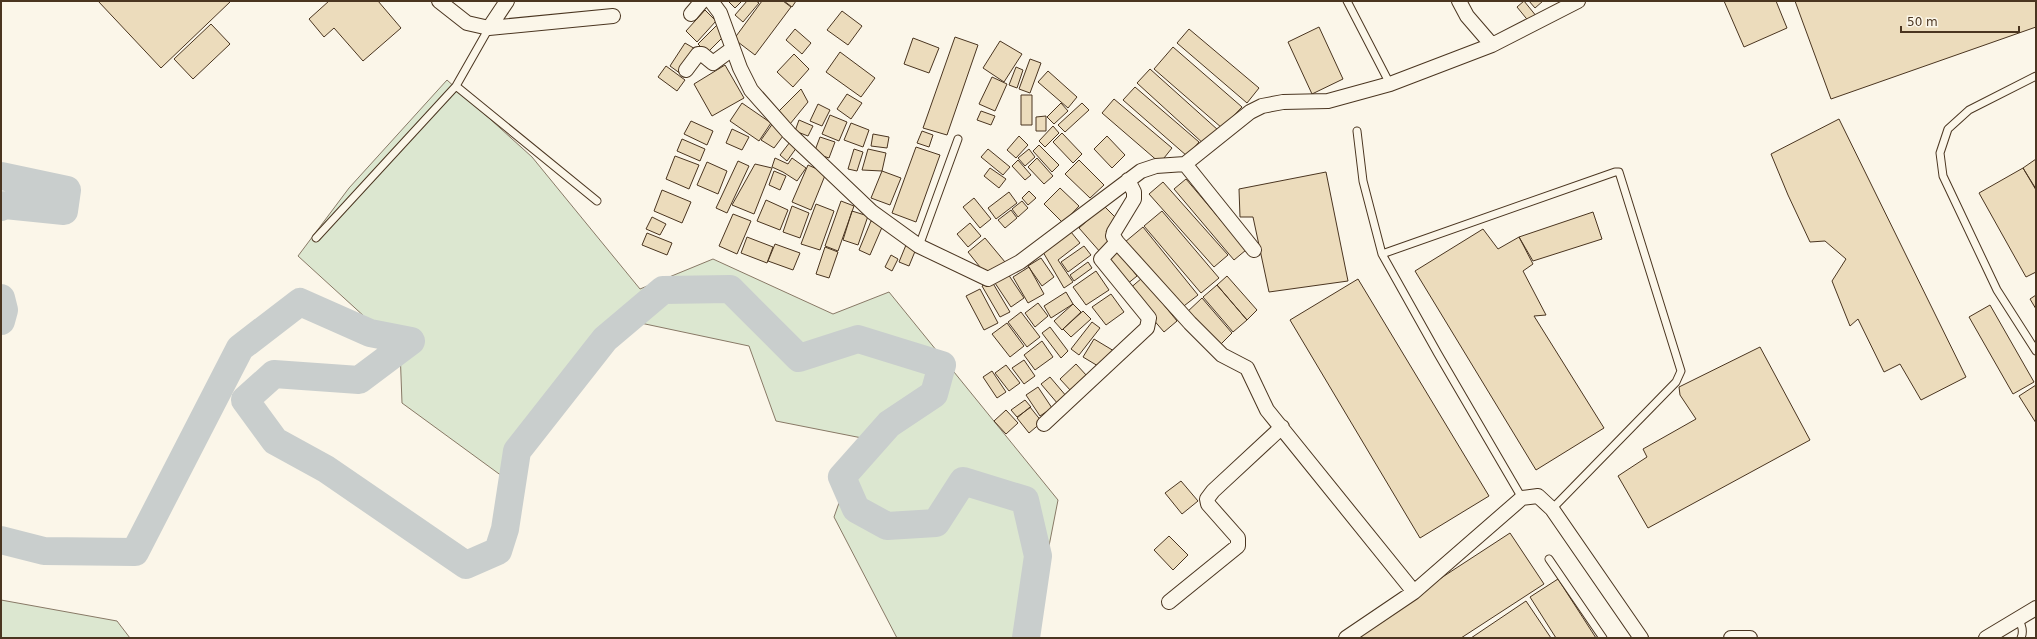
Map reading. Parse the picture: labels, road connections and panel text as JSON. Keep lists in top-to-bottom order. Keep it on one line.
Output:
{"scale_bar":"50 m"}
